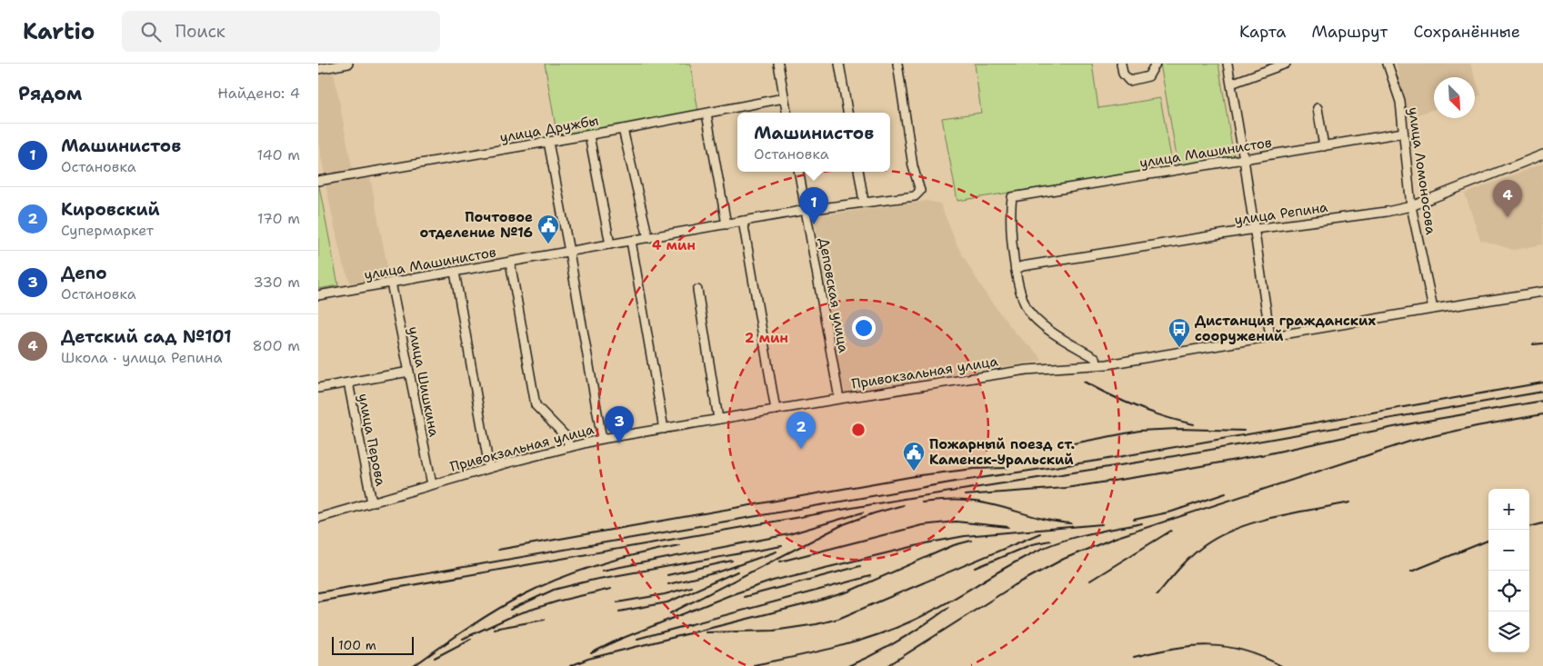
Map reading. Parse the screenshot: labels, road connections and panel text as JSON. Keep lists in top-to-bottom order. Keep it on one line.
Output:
{"streets":{"street":["улица Дружбы","улица Машинистов","улица Ломоносова","улица Репина","Деповская улица","Привокзальная улица","улица Шишкина","улица Перова"]},"crossings":[["улица Машинистов","улица Ломоносова"],["улица Машинистов","улица Репина"],["улица Машинистов","Деповская улица"],["улица Машинистов","улица Шишкина"],["улица Ломоносова","улица Репина"],["улица Ломоносова","Привокзальная улица"],["Деповская улица","Привокзальная улица"],["Привокзальная улица","улица Шишкина"],["Привокзальная улица","улица Перова"]],"places":{"public building":["Почтовое отделение №16","Пожарный поезд ст. Каменск-Уральский"],"bus stop":["Дистанция гражданских сооружений"]},"scale_bar":"100 m","north":"bottom right","page":{"header":"Kartio","search":"Поиск","nav":["Карта","Маршрут","Сохранённые"],"heading":["Рядом","Найдено: 4"],"popup":["Машинистов","Остановка"],"list":[{"mark":"1","name":"Машинистов","note":"Остановка","value":"140 m"},{"mark":"2","name":"Кировский","note":"Супермаркет","value":"170 m"},{"mark":"3","name":"Депо","note":"Остановка","value":"330 m"},{"mark":"4","name":"Детский сад №101","note":"Школа · улица Репина","value":"800 m"}],"pins":["4","1","3","2"],"map_buttons":["+","−"],"scale":"100 m"},"rings":["4 мин","2 мин"]}
